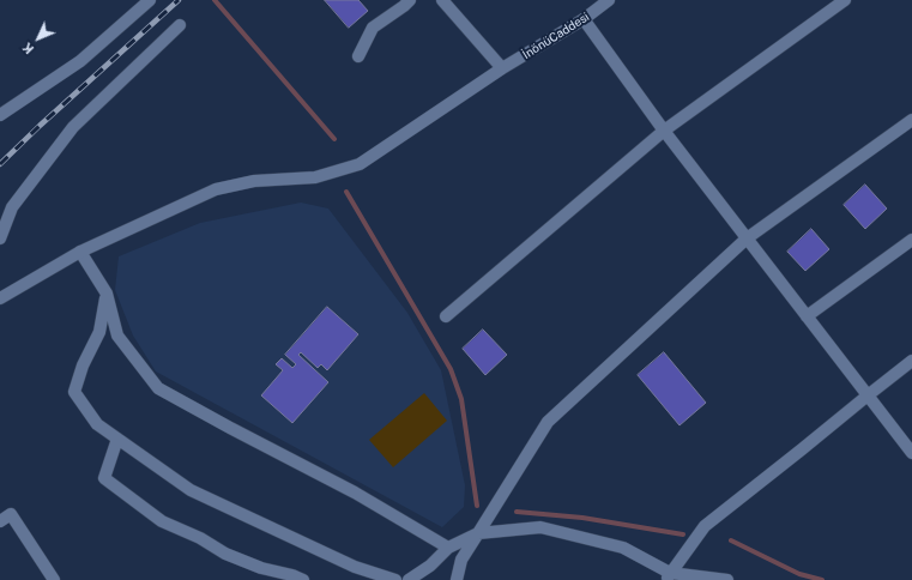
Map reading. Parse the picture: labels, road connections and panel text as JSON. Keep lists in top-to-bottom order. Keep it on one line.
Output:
{"streets":{"street":["İnönüCaddesi"]},"north":"bottom left"}
